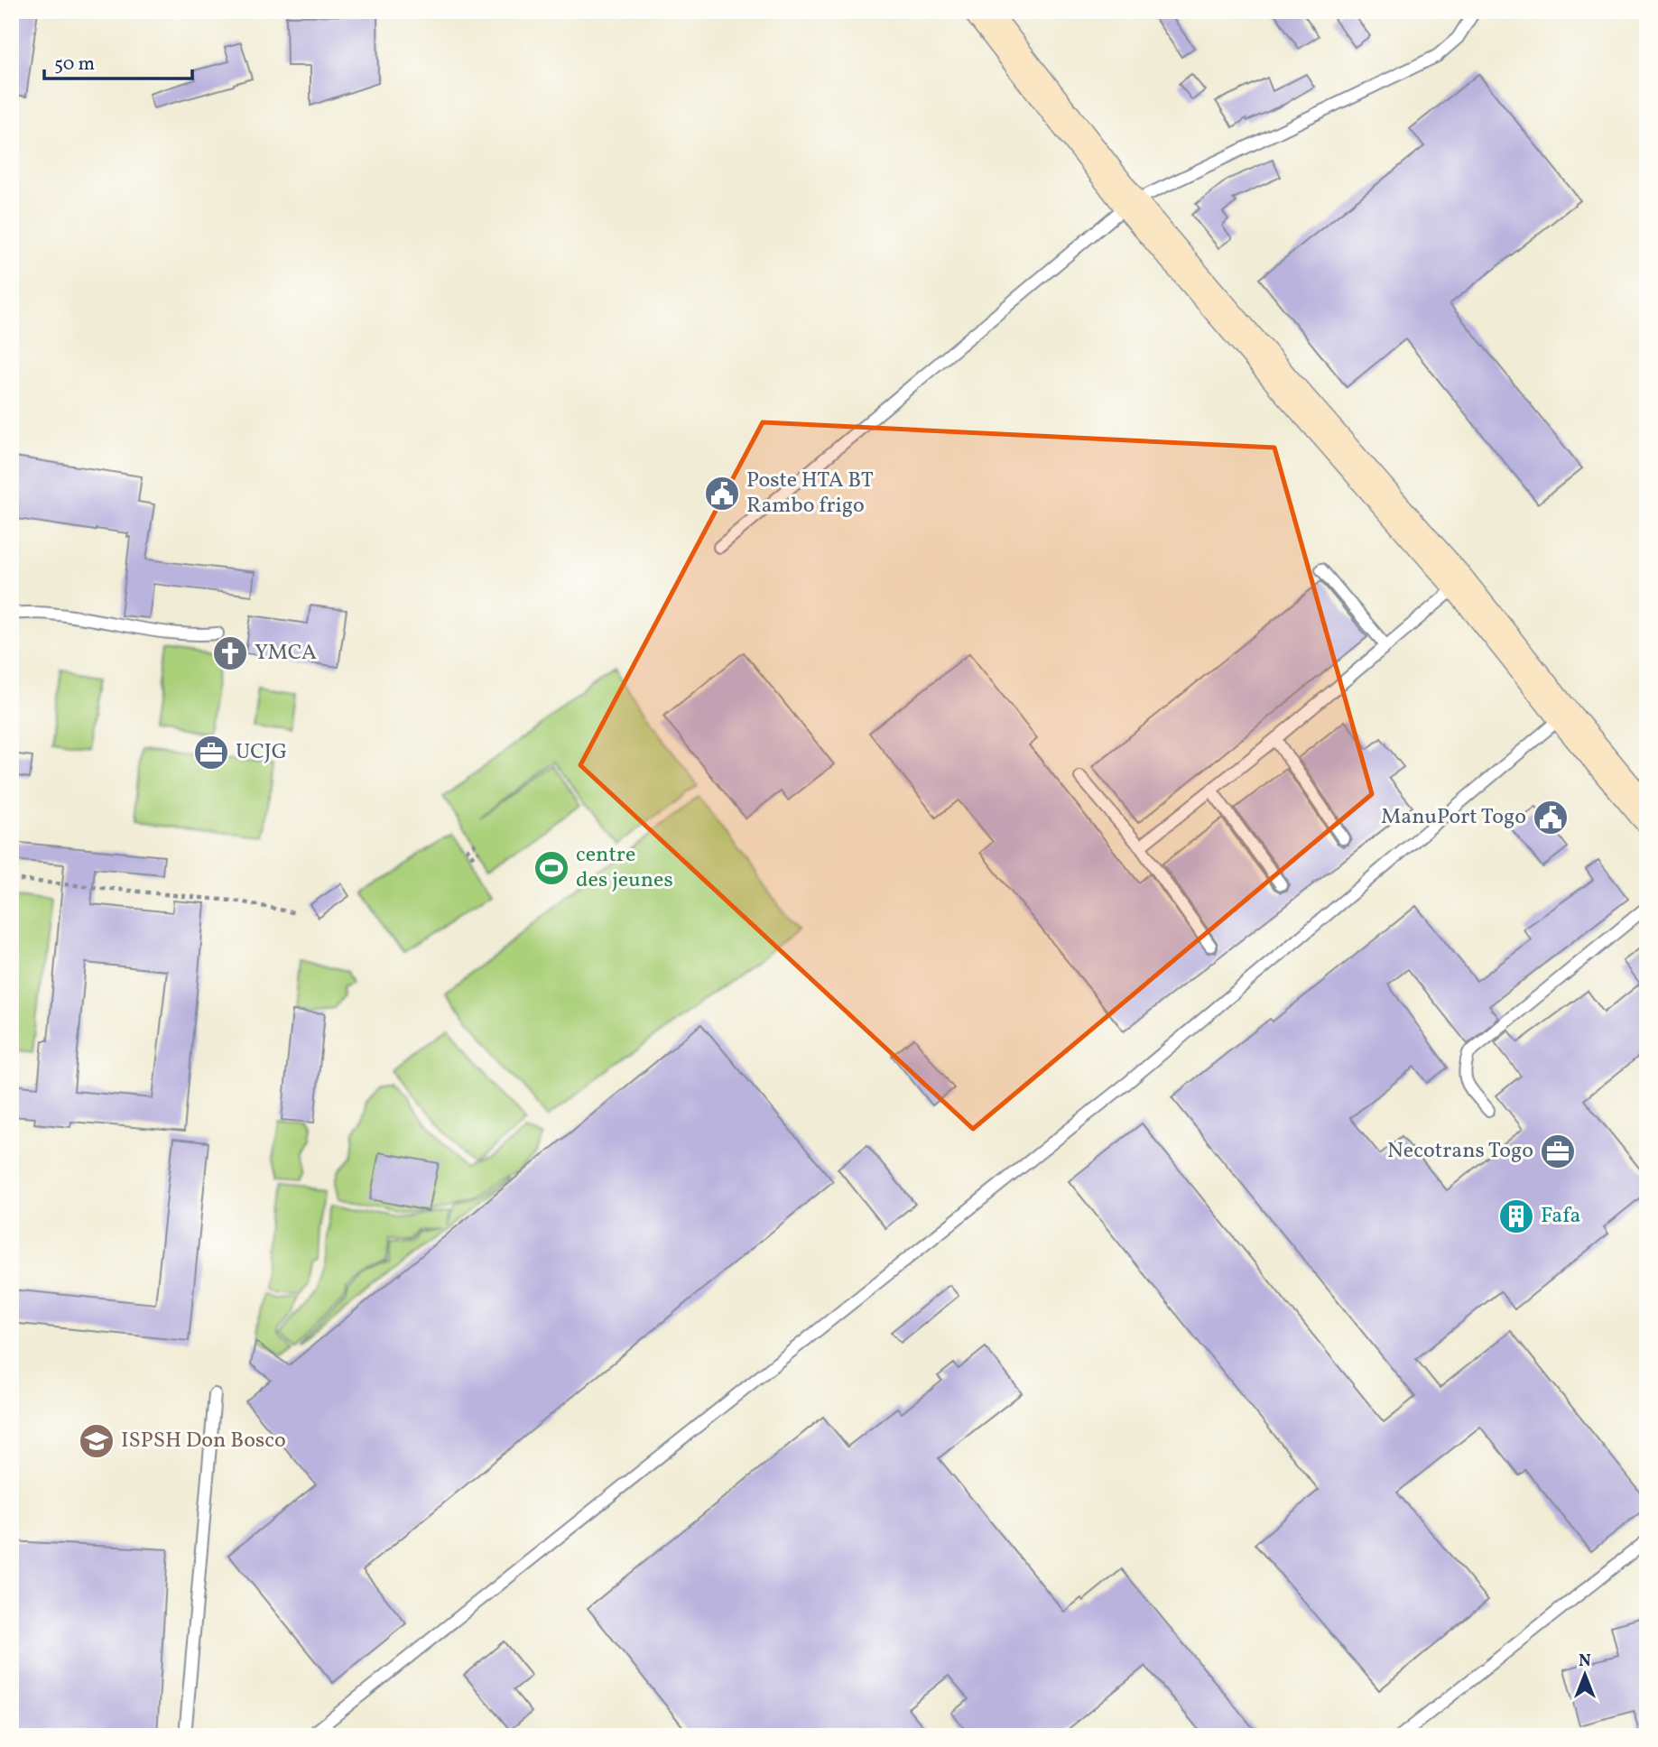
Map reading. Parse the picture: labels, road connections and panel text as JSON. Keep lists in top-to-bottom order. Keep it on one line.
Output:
{"places":{"public building":["Poste HTA BT Rambo frigo","ManuPort Togo"],"church":["YMCA"],"office":["UCJG","Necotrans Togo"],"sports":["centre des jeunes"],"building":["Fafa"],"school or university":["ISPSH Don Bosco"]},"scale_bar":"50 m","north":"top"}
